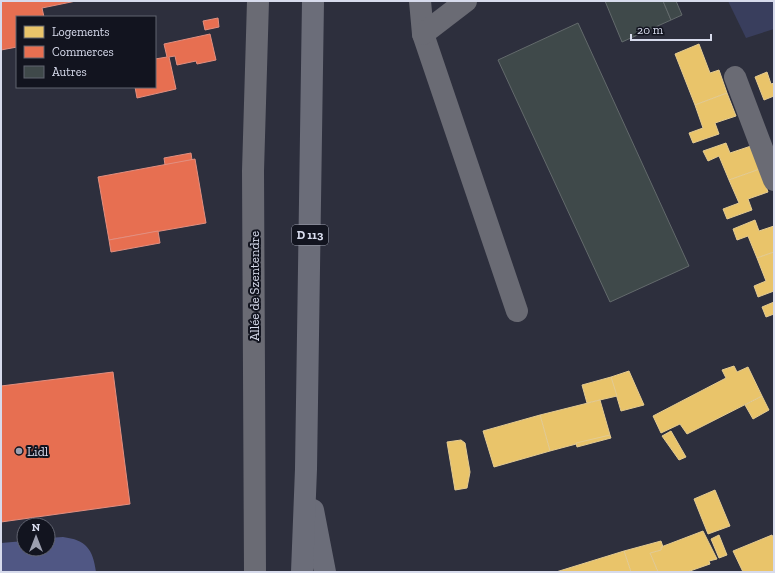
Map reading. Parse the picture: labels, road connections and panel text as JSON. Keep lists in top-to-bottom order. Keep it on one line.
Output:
{"streets":{"main road":["D 113"],"street":["Allée de Szentendre"]},"places":["Lidl"],"legend":["Logements","Commerces","Autres"],"scale_bar":"20 m","north":"top"}
